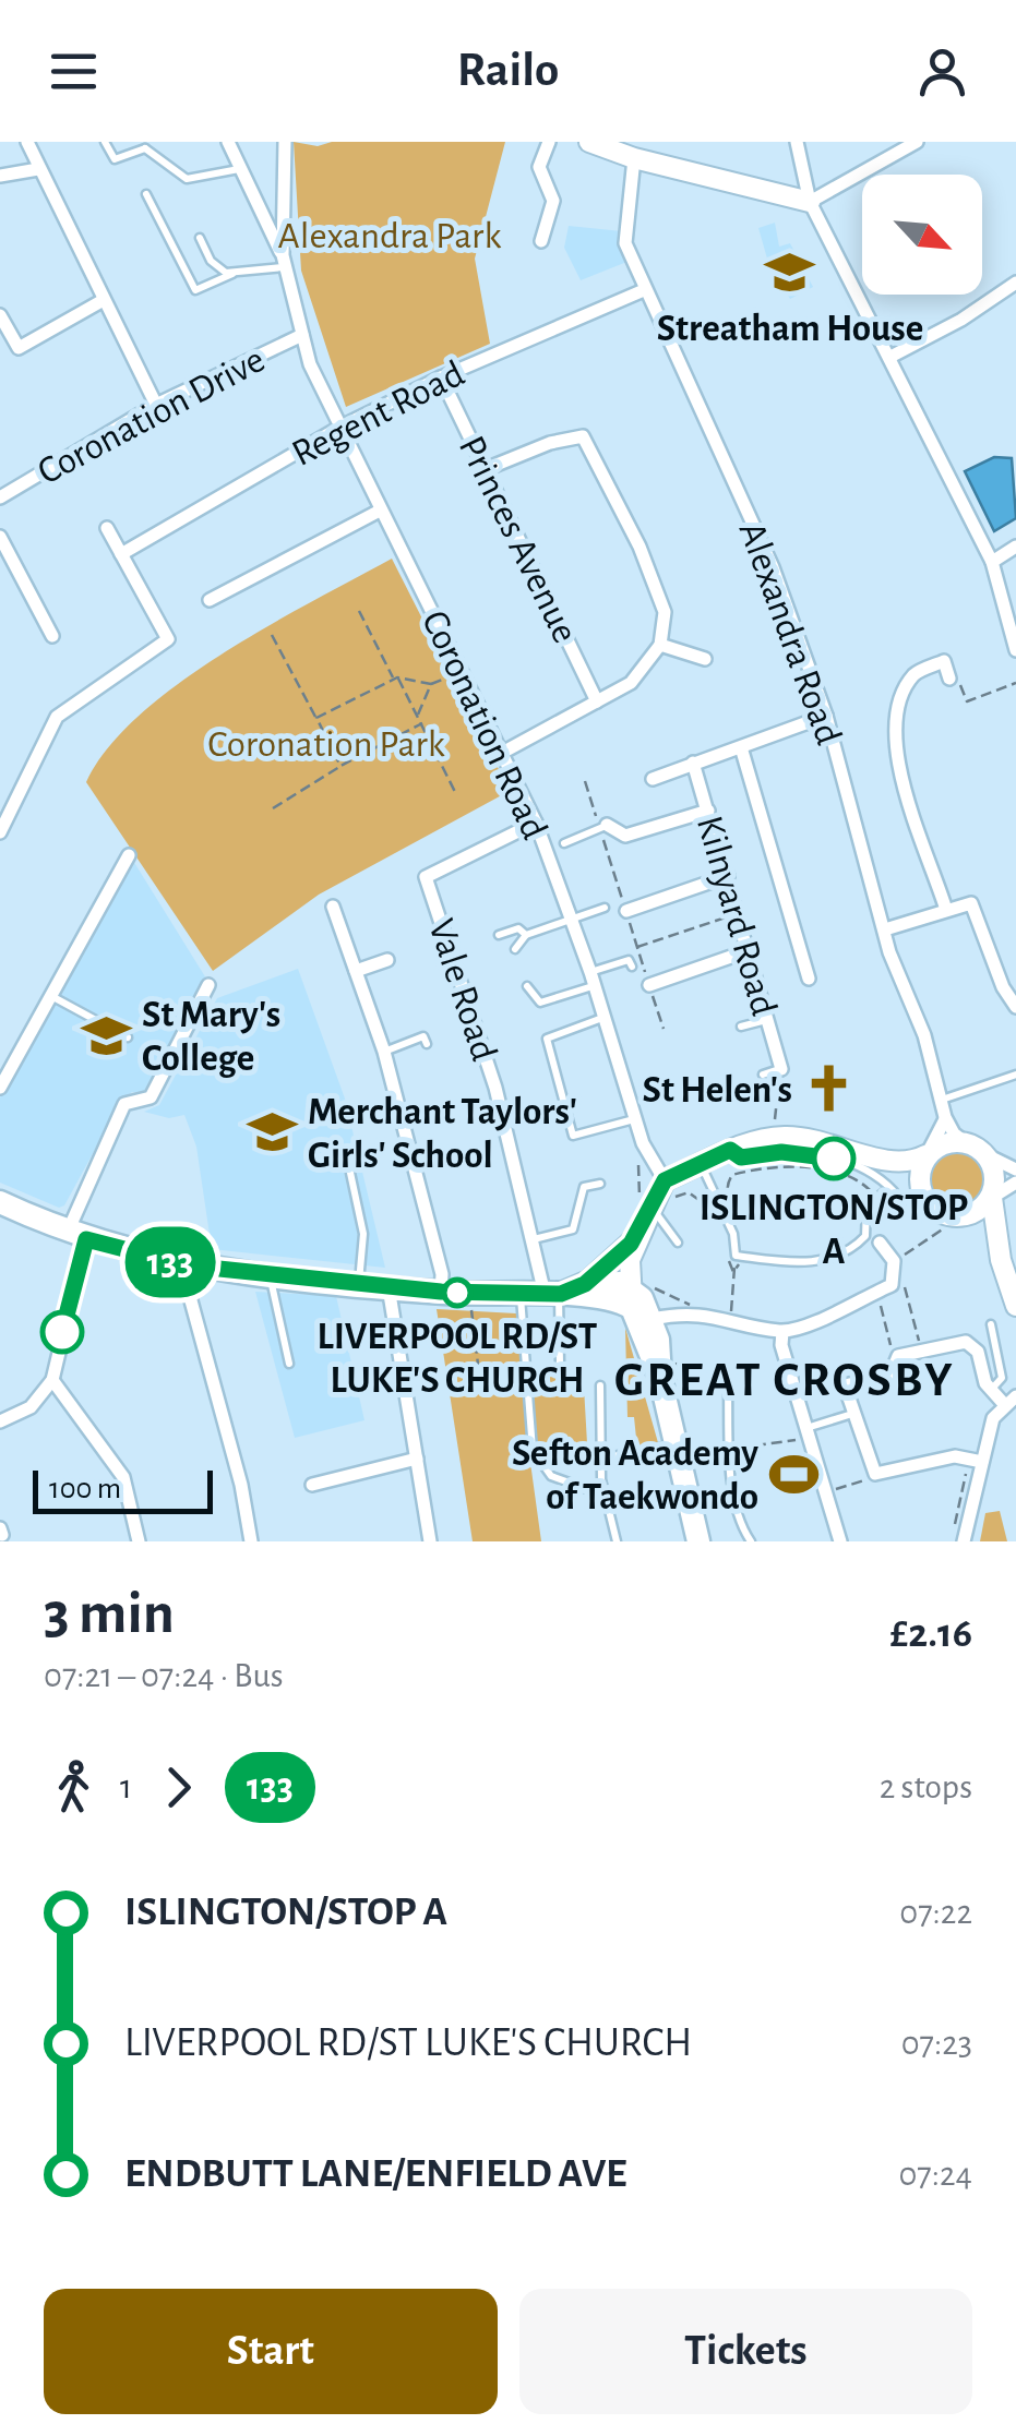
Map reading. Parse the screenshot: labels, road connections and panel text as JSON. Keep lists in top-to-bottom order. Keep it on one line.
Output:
{"streets":{"street":["Regent Road","Coronation Drive","Princes Avenue","Alexandra Road","Coronation Road","Kilnyard Road","Vale Road"]},"crossings":[["Regent Road","Princes Avenue"],["Regent Road","Alexandra Road"],["Regent Road","Coronation Road"],["Coronation Drive","Coronation Road"],["Coronation Road","Vale Road"]],"districts":["GREAT CROSBY"],"parks":["Alexandra Park","Coronation Park"],"places":{"school or university":["Streatham House","St Mary's College","Merchant Taylors' Girls' School"],"church":["St Helen's"],"other":["ISLINGTON/STOP A","LIVERPOOL RD/ST LUKE'S CHURCH"],"sports":["Sefton Academy of Taekwondo"]},"lines":["bus line 133"],"scale_bar":"100 m","north":"bottom right","page":{"header":"Railo","on_map":"133","scale":"100 m","heading":["3 min","07:21 – 07:24 · Bus","£2.16"],"legs":["1","133","2 stops"],"list":[{"name":"ISLINGTON/STOP A","value":"07:22"},{"name":"LIVERPOOL RD/ST LUKE'S CHURCH","value":"07:23"},{"name":"ENDBUTT LANE/ENFIELD AVE","value":"07:24"}],"buttons":["Start","Tickets"]}}
